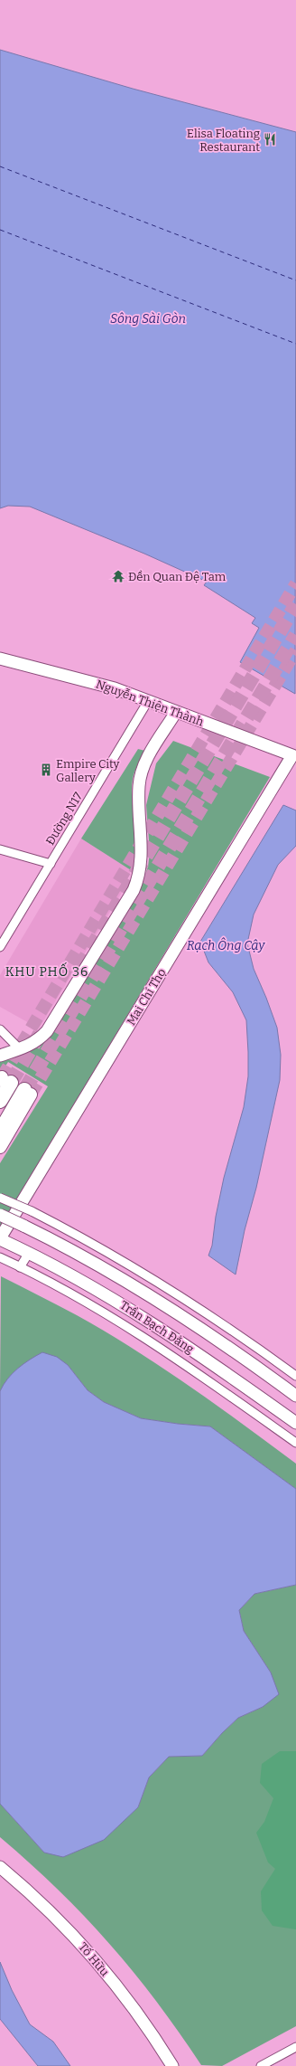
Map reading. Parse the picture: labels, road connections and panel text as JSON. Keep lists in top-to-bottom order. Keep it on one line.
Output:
{"streets":{"street":["Nguyễn Thiện Thành","Đường N17","Mai Chí Thọ","Trần Bạch Đằng","Tố Hữu"]},"crossings":[["Nguyễn Thiện Thành","Đường N17"],["Nguyễn Thiện Thành","Mai Chí Thọ"],["Mai Chí Thọ","Trần Bạch Đằng"]],"districts":["KHU PHỐ 36"],"water":["Sông Sài Gòn","Rạch Ông Cậy"],"places":{"restaurant":["Elisa Floating Restaurant"],"temple":["Đền Quan Đệ Tam"],"building":["Empire City Gallery"]}}
